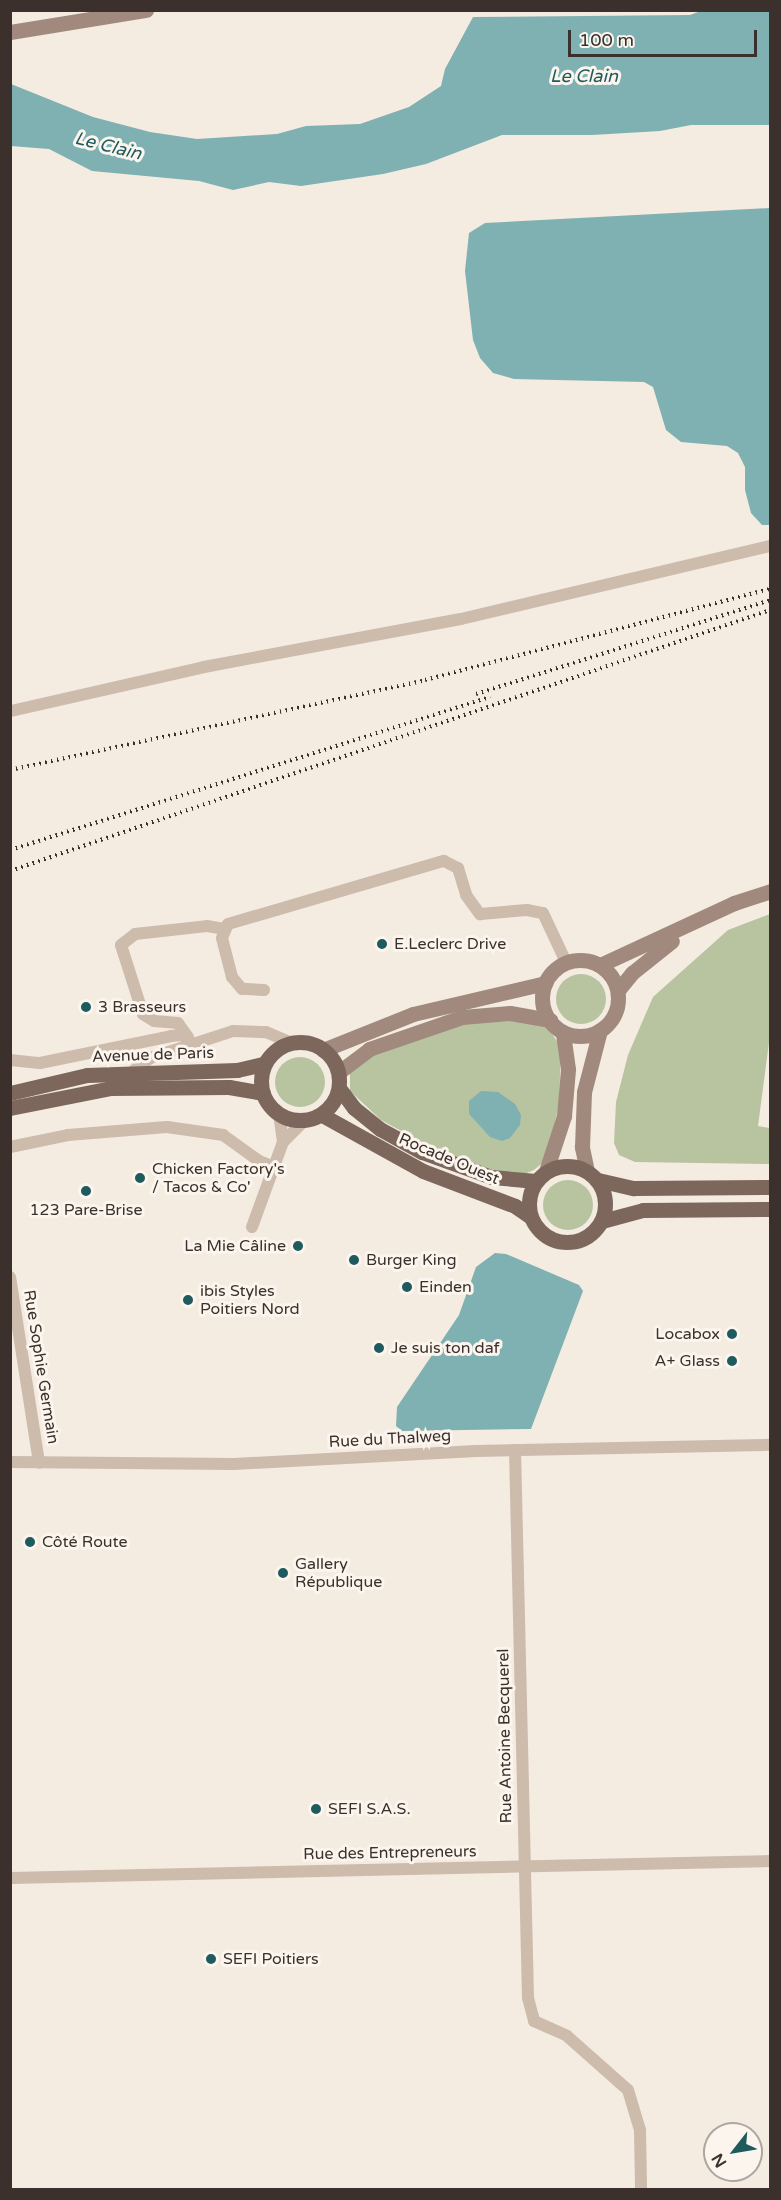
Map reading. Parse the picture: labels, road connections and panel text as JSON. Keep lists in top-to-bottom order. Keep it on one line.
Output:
{"streets":{"main road":["Avenue de Paris","Rocade Ouest"],"street":["Rue Sophie Germain","Rue du Thalweg","Rue Antoine Becquerel","Rue des Entrepreneurs"]},"crossings":[["Avenue de Paris","Rocade Ouest"],["Rue Sophie Germain","Rue du Thalweg"],["Rue du Thalweg","Rue Antoine Becquerel"],["Rue Antoine Becquerel","Rue des Entrepreneurs"]],"water":["Le Clain"],"places":["E.Leclerc Drive","3 Brasseurs","Chicken Factory's / Tacos & Co'","123 Pare-Brise","La Mie Câline","Burger King","Einden","ibis Styles Poitiers Nord","Locabox","Je suis ton daf","A+ Glass","Côté Route","Gallery République","SEFI S.A.S.","SEFI Poitiers"],"scale_bar":"100 m","north":"bottom left"}
